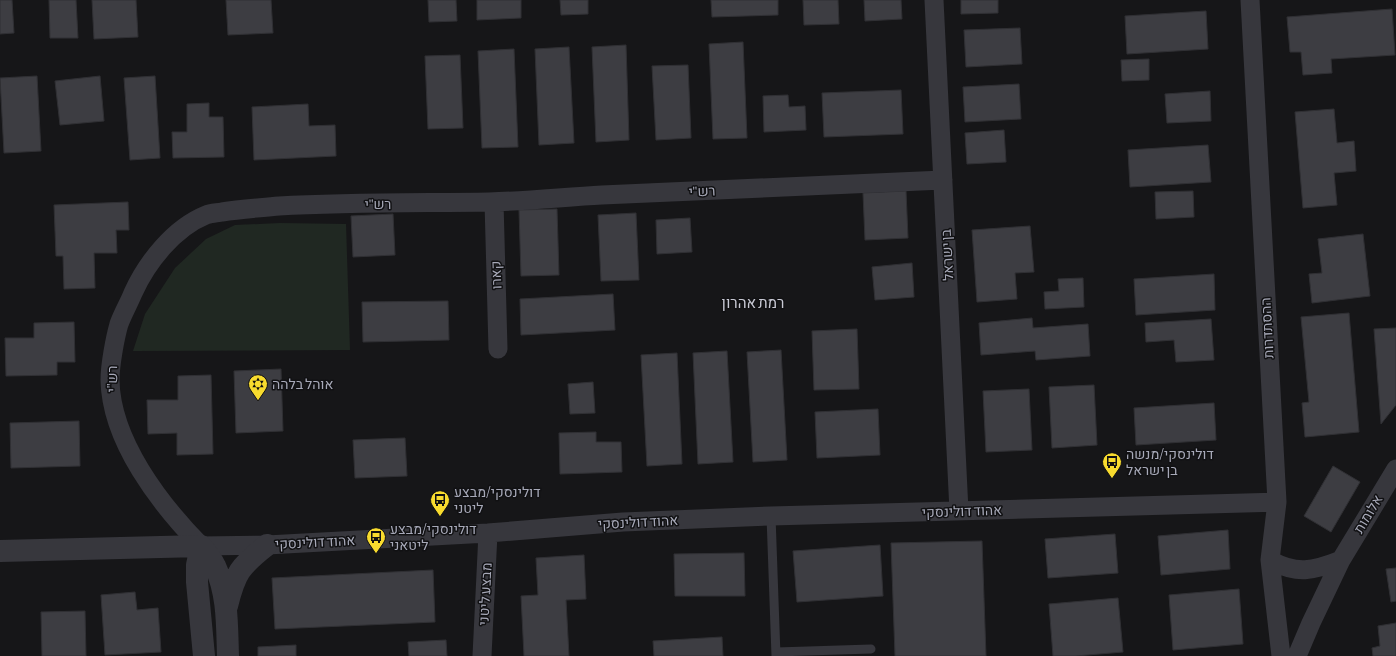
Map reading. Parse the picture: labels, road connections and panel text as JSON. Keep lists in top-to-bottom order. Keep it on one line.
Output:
{"streets":{"street":["רש\"י","בן ישראל","קארו","ההסתדרות","אהוד דולינסקי","אלומות","מבצע ליטני"]},"crossings":[["רש\"י","בן ישראל"],["רש\"י","קארו"],["רש\"י","אהוד דולינסקי"],["בן ישראל","אהוד דולינסקי"],["ההסתדרות","אהוד דולינסקי"],["אהוד דולינסקי","מבצע ליטני"]],"districts":["רמת אהרון"],"places":{"synagogue":["אוהל בלהה"],"bus stop":["דולינסקי/מנשה בן ישראל","דולינסקי/מבצע ליטני","דולינסקי/מבצע ליטאני"]}}
